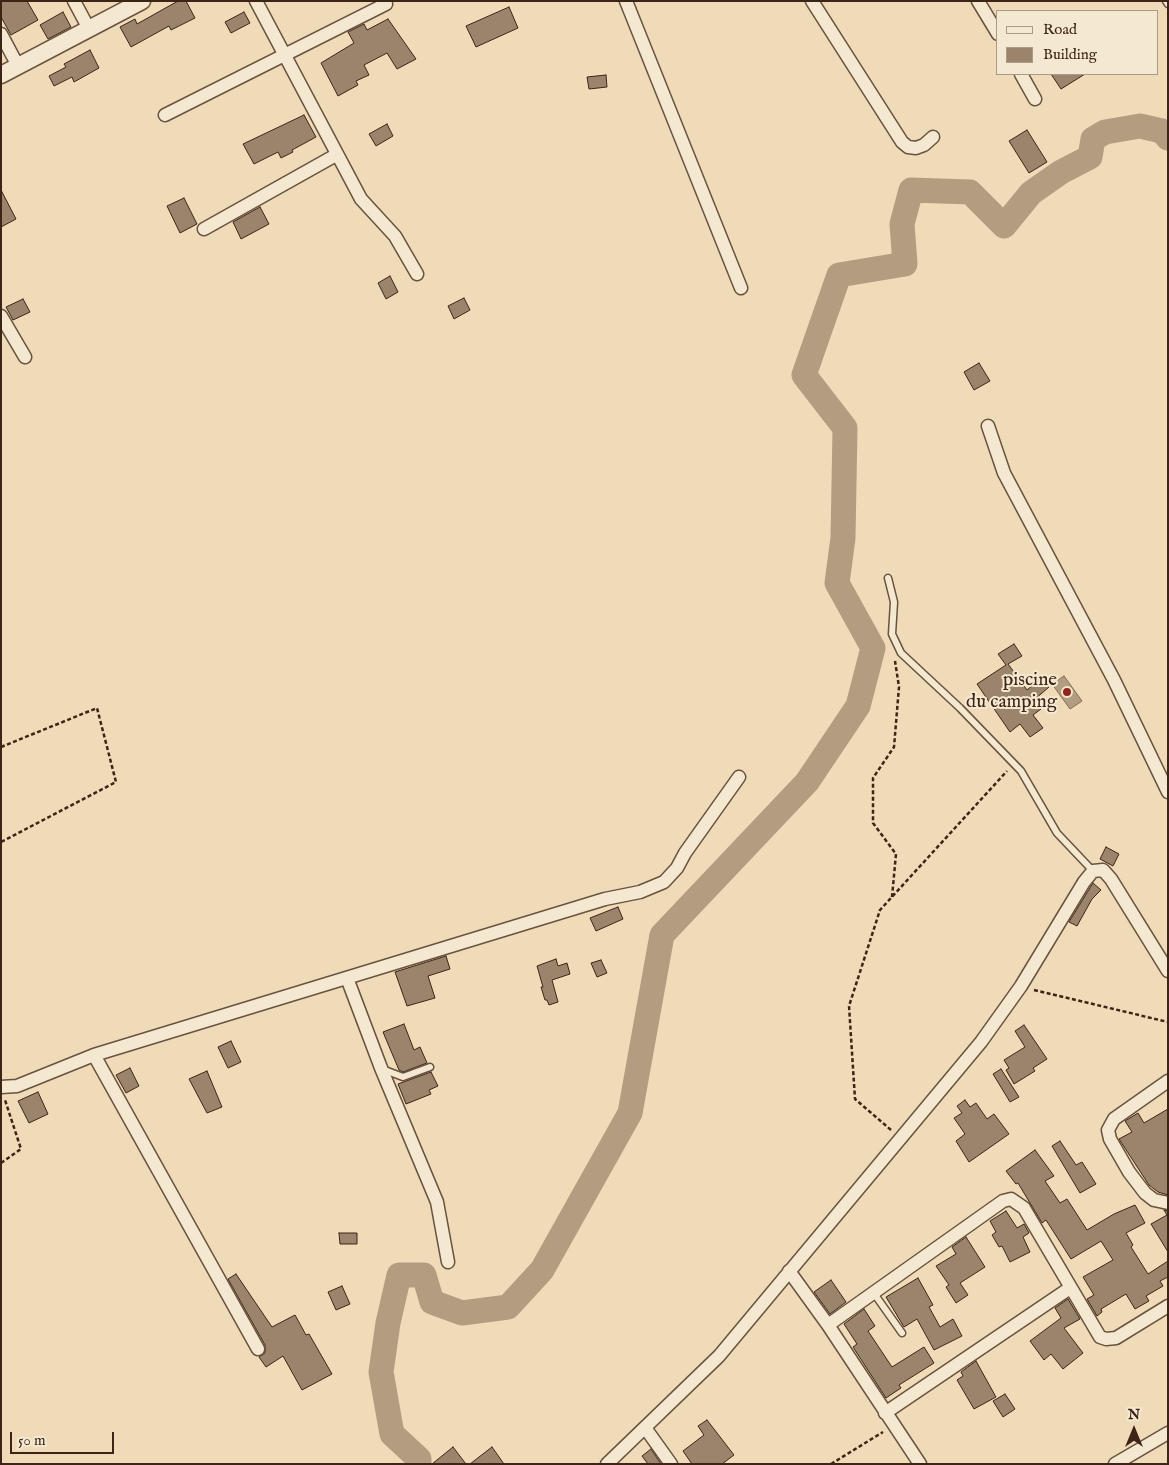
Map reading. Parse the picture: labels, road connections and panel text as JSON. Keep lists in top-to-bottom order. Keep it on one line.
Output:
{"places":["piscine du camping"],"legend":["Road","Building"],"scale_bar":"50 m","north":"top"}
